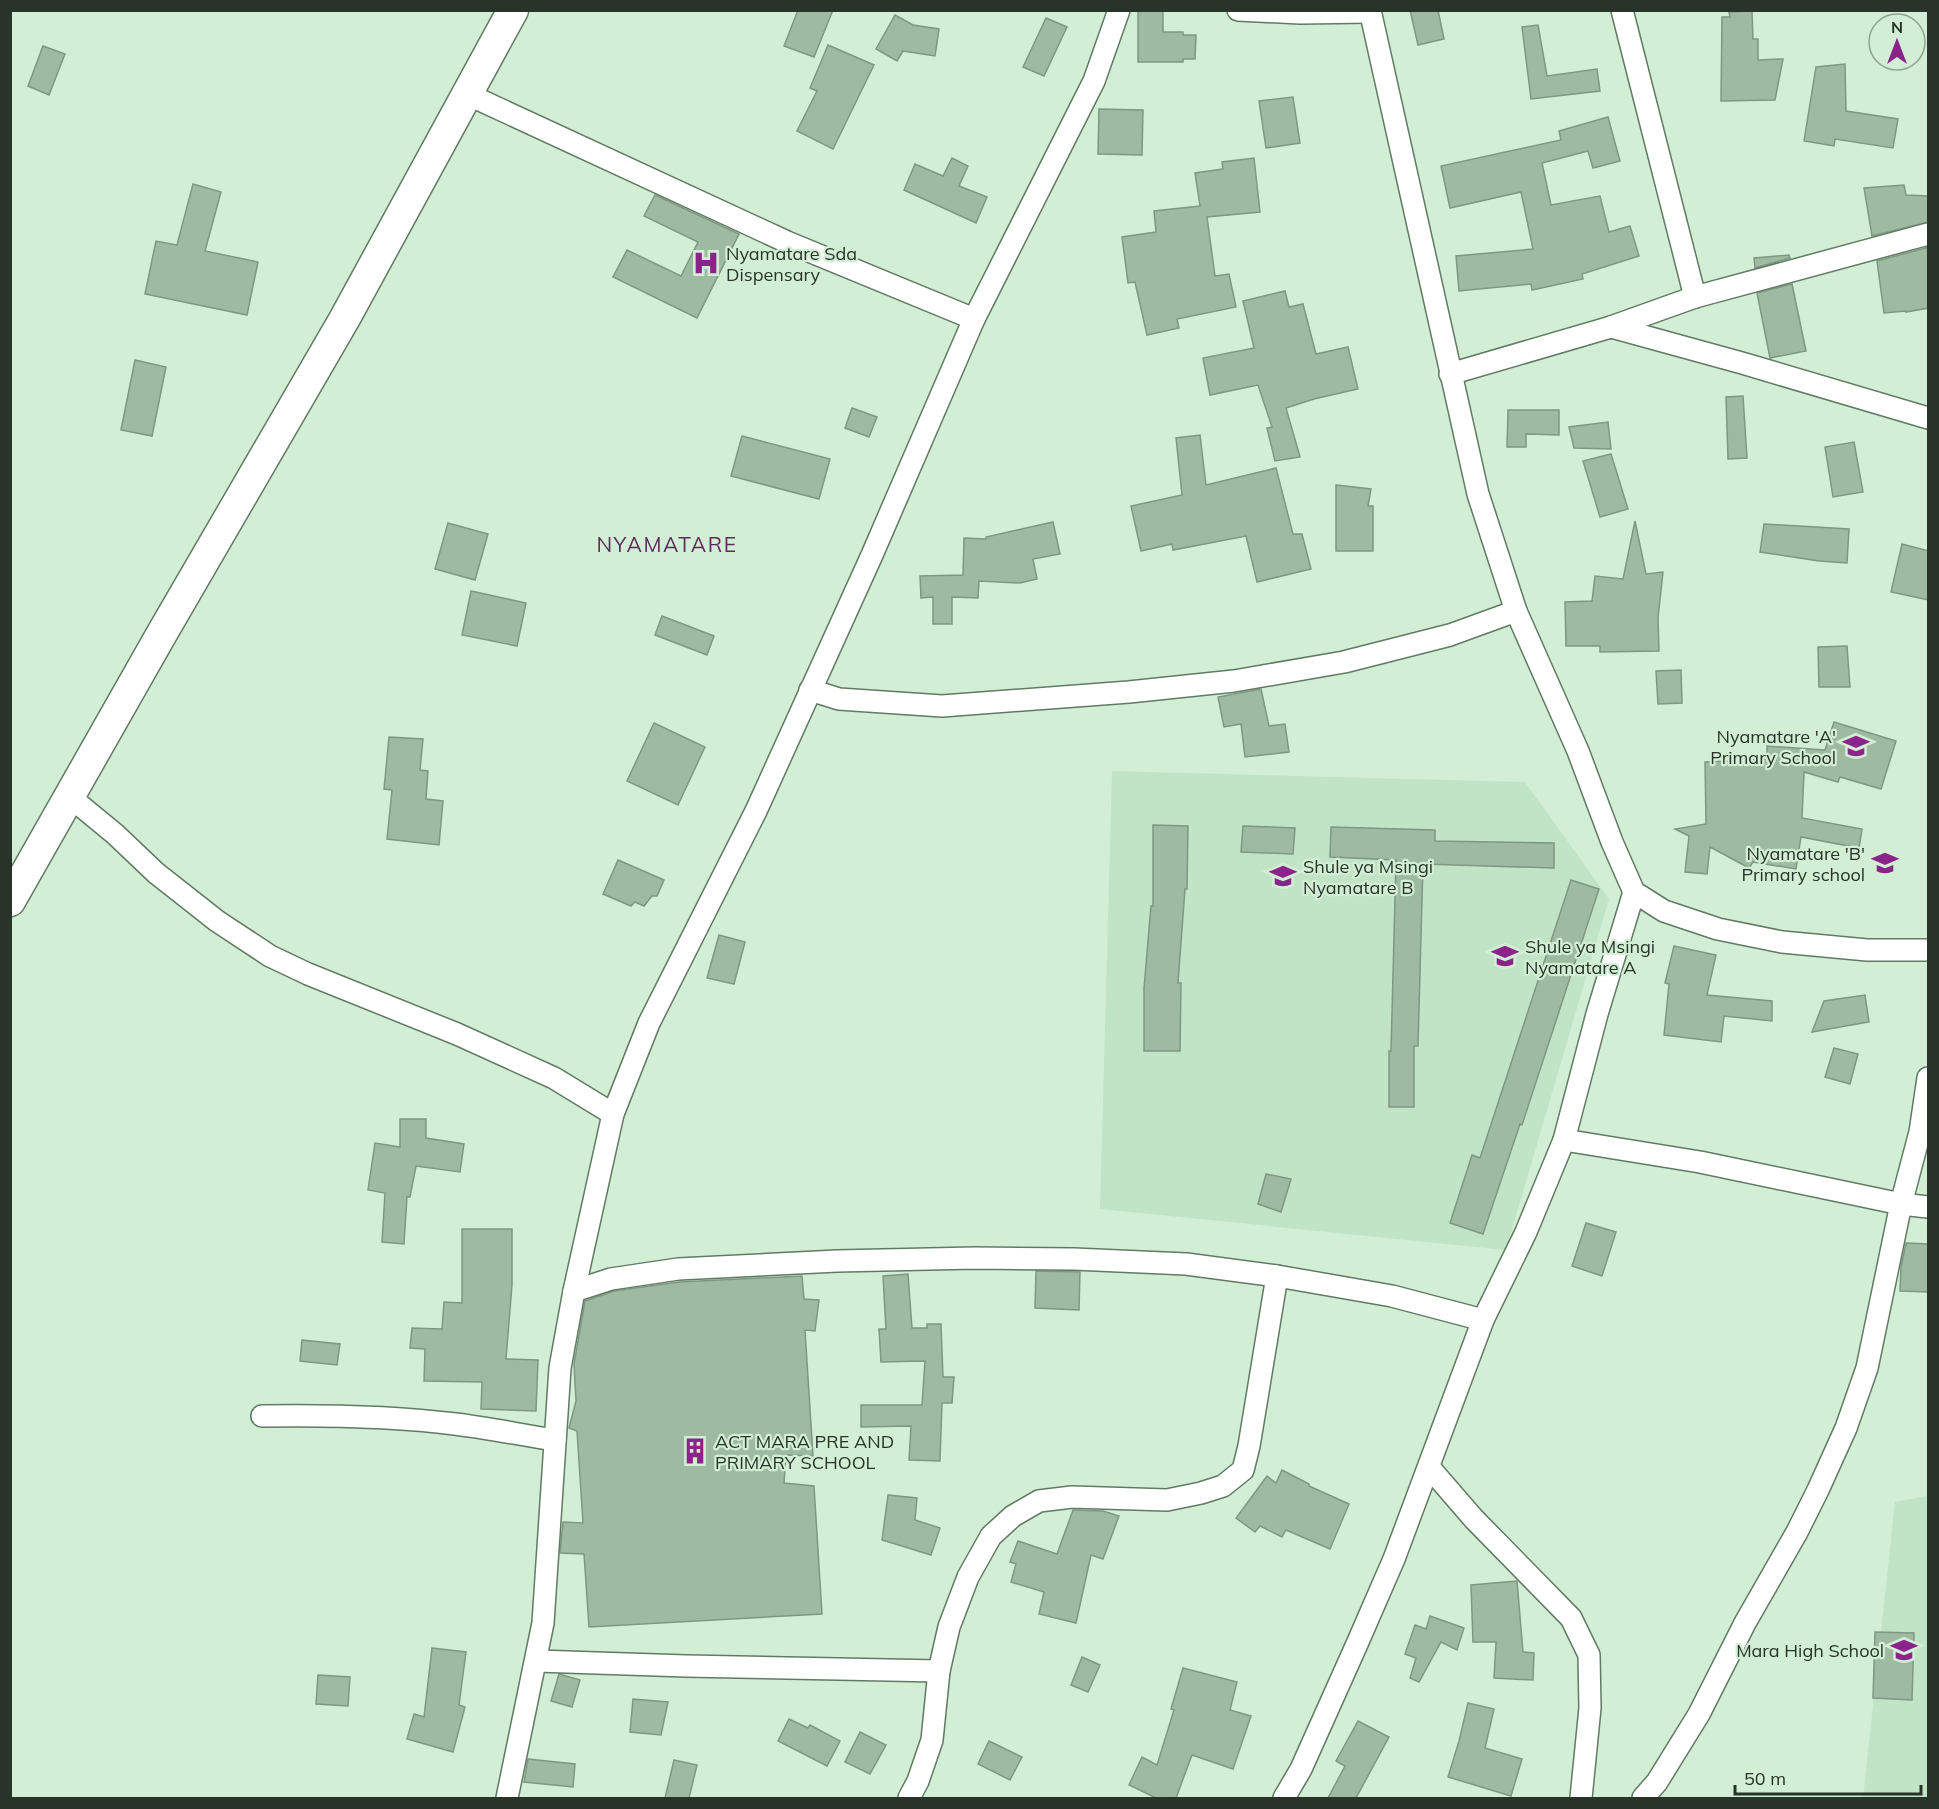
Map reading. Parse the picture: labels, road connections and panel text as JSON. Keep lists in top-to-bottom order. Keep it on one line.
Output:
{"districts":["NYAMATARE"],"places":{"hospital":["Nyamatare Sda Dispensary"],"school or university":["Nyamatare 'A' Primary School","Nyamatare 'B' Primary school","Shule ya Msingi Nyamatare B","Shule ya Msingi Nyamatare A","Mara High School"],"building":["ACT MARA PRE AND PRIMARY SCHOOL"]},"scale_bar":"50 m","north":"top"}
